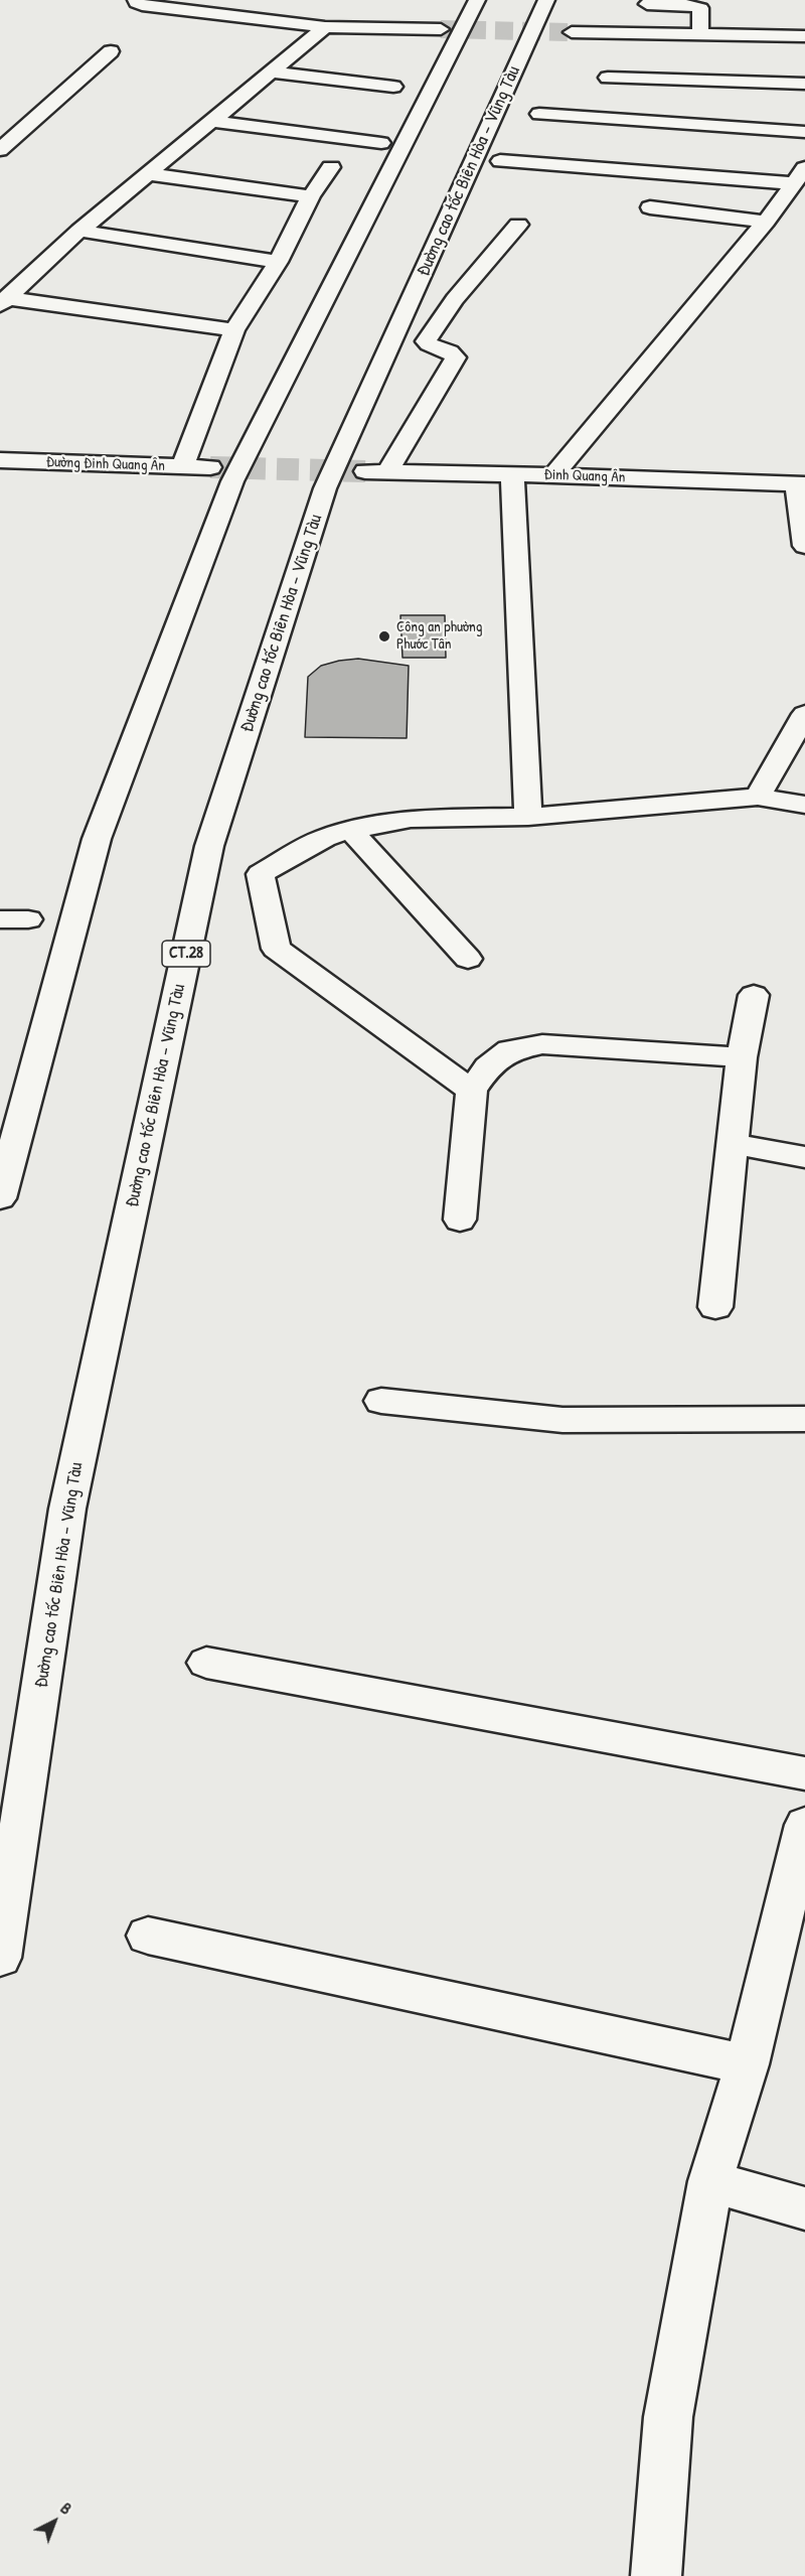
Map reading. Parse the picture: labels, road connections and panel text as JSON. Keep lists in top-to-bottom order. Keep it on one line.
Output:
{"streets":{"main road":["Đường cao tốc Biên Hòa – Vũng Tàu","Đường Đinh Quang Ân","Đinh Quang Ân","CT.28"]},"places":["Công an phường Phước Tân"],"north":"top right"}
